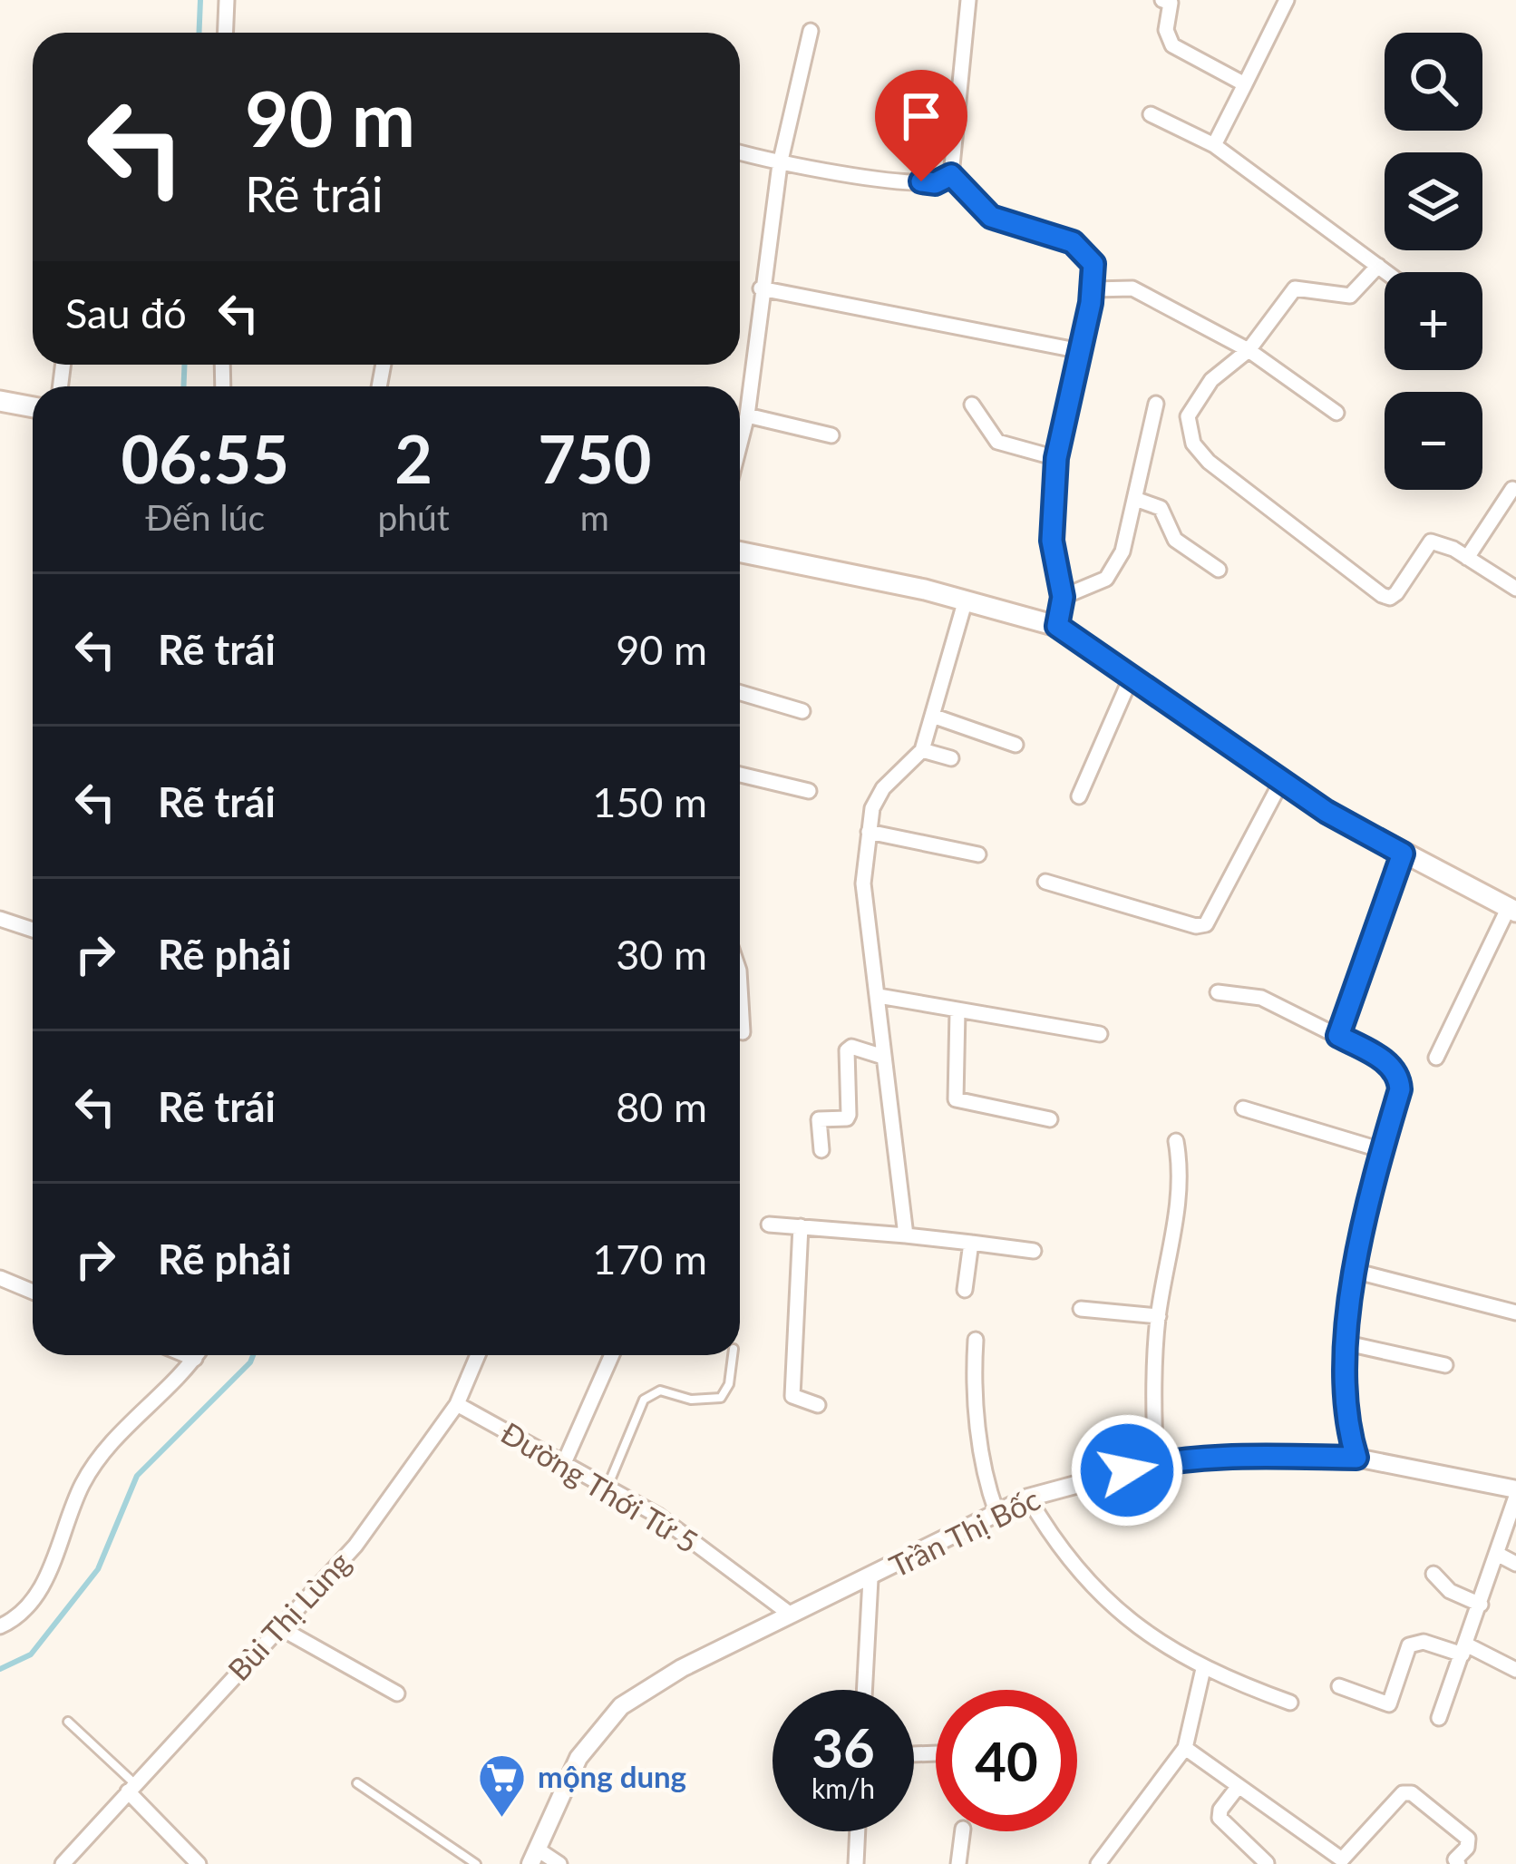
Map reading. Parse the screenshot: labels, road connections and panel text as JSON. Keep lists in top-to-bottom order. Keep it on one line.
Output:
{"streets":{"street":["Đường Thới Tứ 5","Trần Thị Bốc","Bùi Thị Lùng"]},"crossings":[["Đường Thới Tứ 5","Trần Thị Bốc"],["Đường Thới Tứ 5","Bùi Thị Lùng"]],"places":{"supermarket":["mộng dung"]},"page":{"map_buttons":["+","−"],"turn":["90 m","Rẽ trái"],"then":"Sau đó","eta":["06:55","Đến lúc","2","phút","750","m"],"list":[{"name":"Rẽ trái","value":"90 m"},{"name":"Rẽ trái","value":"150 m"},{"name":"Rẽ phải","value":"30 m"},{"name":"Rẽ trái","value":"80 m"},{"name":"Rẽ phải","value":"170 m"}],"speed":"36 km/h","limit":"40"}}
